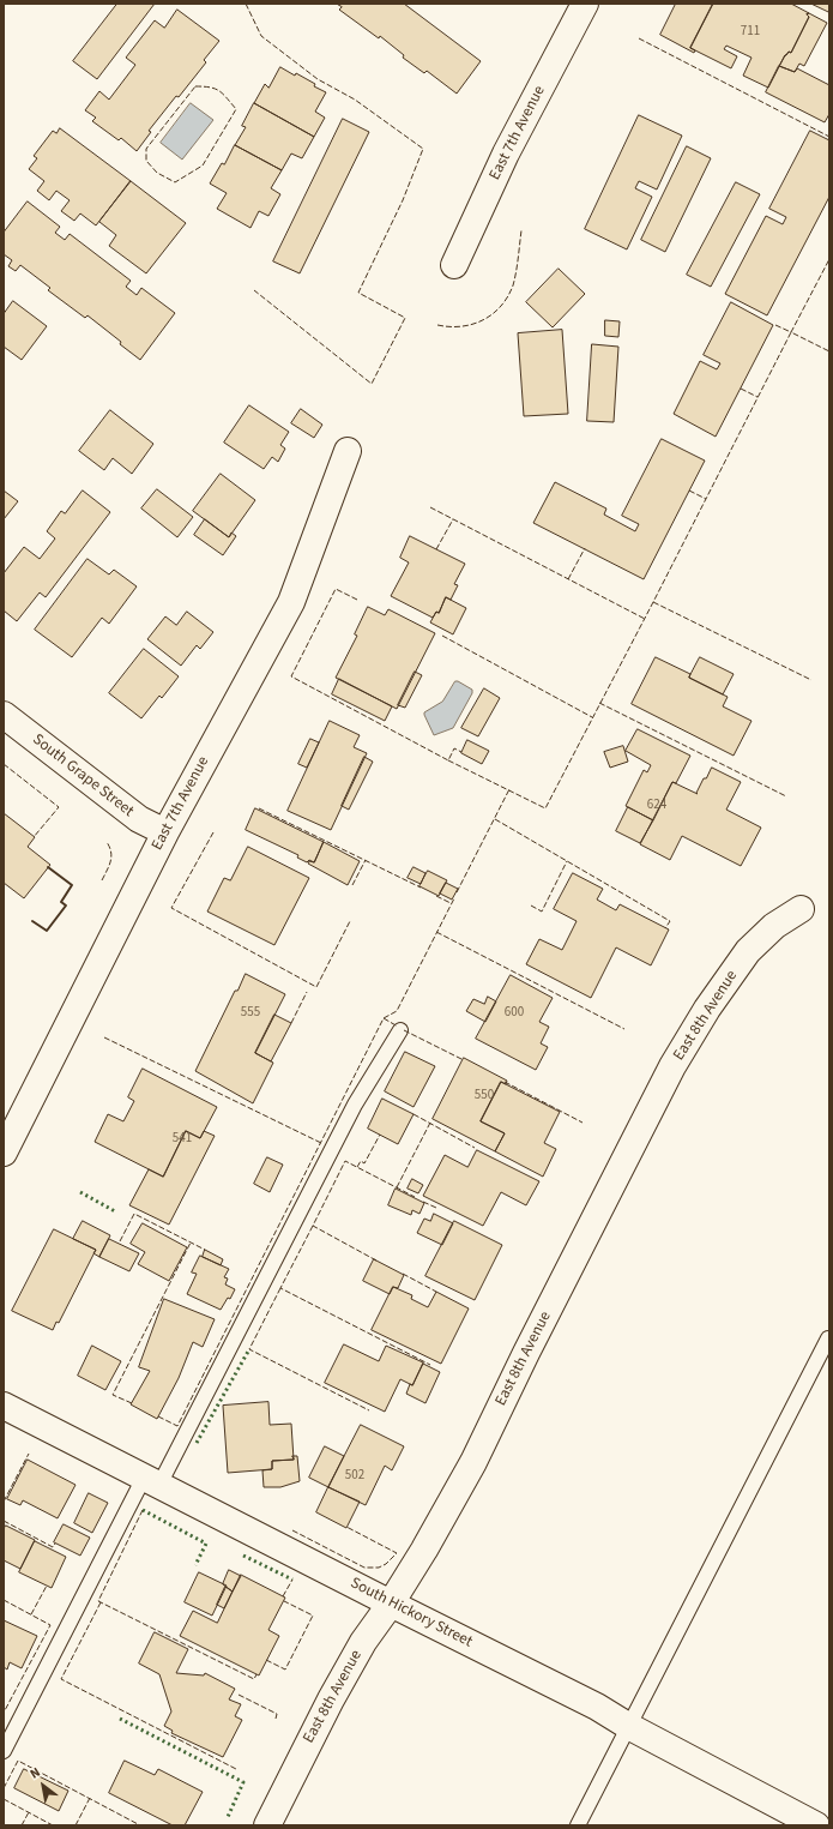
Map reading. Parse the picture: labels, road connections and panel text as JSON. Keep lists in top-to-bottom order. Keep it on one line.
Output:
{"streets":{"street":["East 7th Avenue","South Grape Street","East 8th Avenue","South Hickory Street"]},"crossings":[["East 7th Avenue","South Grape Street"],["East 8th Avenue","South Hickory Street"]],"house_numbers":["711","624","555","600","550","541","502"],"north":"top left"}
